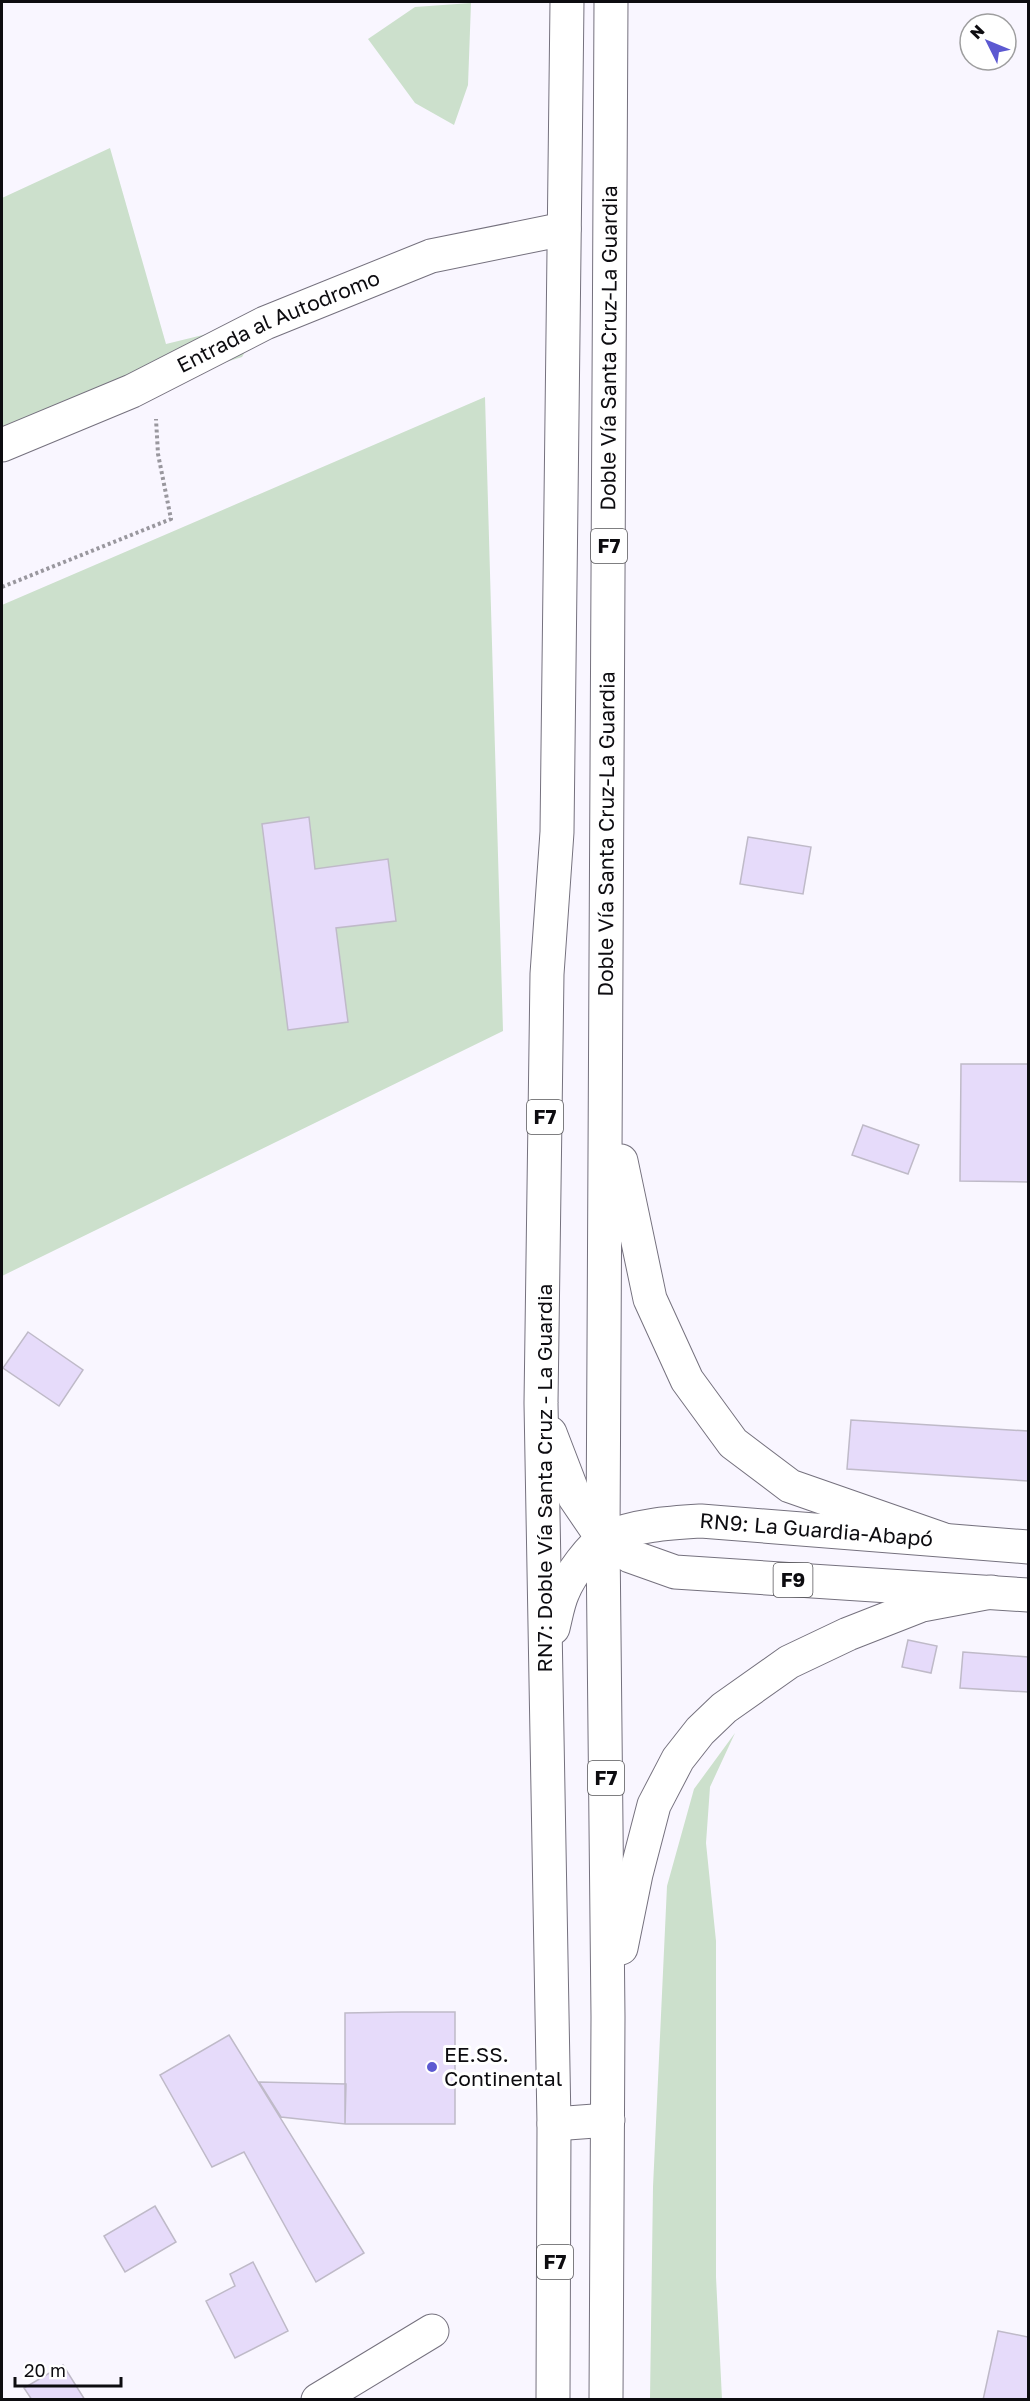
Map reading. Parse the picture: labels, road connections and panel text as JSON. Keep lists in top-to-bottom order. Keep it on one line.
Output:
{"streets":{"main road":["Entrada al Autodromo","Doble Vía Santa Cruz-La Guardia","F7","RN7: Doble Vía Santa Cruz - La Guardia","RN9: La Guardia-Abapó","F9"]},"crossings":[["Entrada al Autodromo","F7"],["Entrada al Autodromo","RN7: Doble Vía Santa Cruz - La Guardia"],["Doble Vía Santa Cruz-La Guardia","F7"],["F7","RN7: Doble Vía Santa Cruz - La Guardia"],["F7","RN9: La Guardia-Abapó"],["F7","F9"],["RN7: Doble Vía Santa Cruz - La Guardia","RN9: La Guardia-Abapó"],["RN7: Doble Vía Santa Cruz - La Guardia","F9"],["RN9: La Guardia-Abapó","F9"]],"places":["EE.SS. Continental"],"scale_bar":"20 m","north":"top left"}
